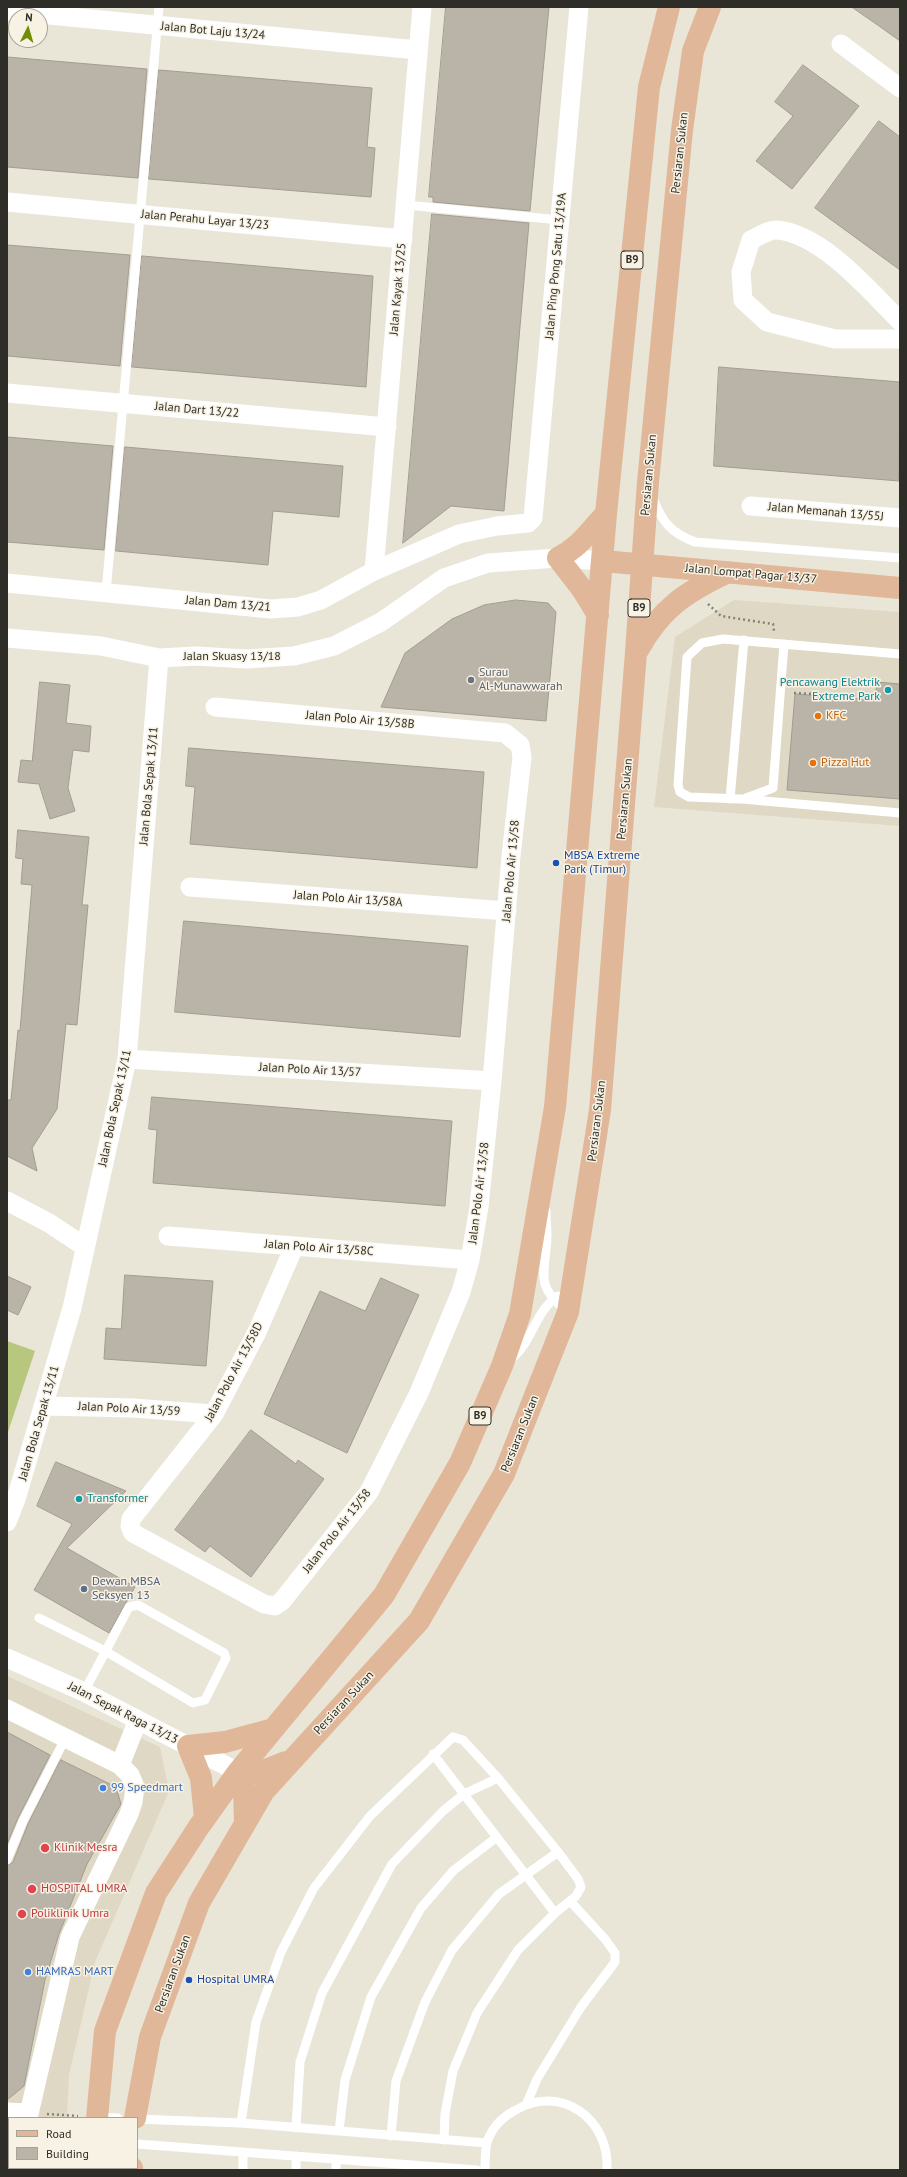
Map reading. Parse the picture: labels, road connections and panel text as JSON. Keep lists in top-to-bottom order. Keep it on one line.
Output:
{"streets":{"main road":["Persiaran Sukan","B9","Jalan Lompat Pagar 13/37"],"street":["Jalan Bot Laju 13/24","Jalan Perahu Layar 13/23","Jalan Ping Pong Satu 13/19A","Jalan Kayak 13/25","Jalan Dart 13/22","Jalan Memanah 13/55J","Jalan Dam 13/21","Jalan Skuasy 13/18","Jalan Polo Air 13/58B","Jalan Bola Sepak 13/11","Jalan Polo Air 13/58","Jalan Polo Air 13/58A","Jalan Polo Air 13/57","Jalan Polo Air 13/58C","Jalan Polo Air 13/58D","Jalan Polo Air 13/59","Jalan Sepak Raga 13/13"]},"crossings":[["Jalan Bot Laju 13/24","Jalan Kayak 13/25"],["Persiaran Sukan","Jalan Lompat Pagar 13/37"],["Jalan Perahu Layar 13/23","Jalan Kayak 13/25"],["B9","Jalan Lompat Pagar 13/37"],["B9","Jalan Skuasy 13/18"],["B9","Jalan Sepak Raga 13/13"],["Jalan Ping Pong Satu 13/19A","Jalan Dam 13/21"],["Jalan Kayak 13/25","Jalan Dart 13/22"],["Jalan Kayak 13/25","Jalan Dam 13/21"],["Jalan Lompat Pagar 13/37","Jalan Skuasy 13/18"],["Jalan Skuasy 13/18","Jalan Bola Sepak 13/11"],["Jalan Polo Air 13/58B","Jalan Polo Air 13/58"],["Jalan Bola Sepak 13/11","Jalan Polo Air 13/57"],["Jalan Bola Sepak 13/11","Jalan Polo Air 13/59"],["Jalan Polo Air 13/58","Jalan Polo Air 13/58A"],["Jalan Polo Air 13/58","Jalan Polo Air 13/57"],["Jalan Polo Air 13/58","Jalan Polo Air 13/58C"],["Jalan Polo Air 13/58","Jalan Polo Air 13/58D"],["Jalan Polo Air 13/58C","Jalan Polo Air 13/58D"],["Jalan Polo Air 13/58D","Jalan Polo Air 13/59"]],"places":["Surau Al-Munawwarah","Pencawang Elektrik Extreme Park","KFC","Pizza Hut","MBSA Extreme Park (Timur)","Transformer","Dewan MBSA Seksyen 13","99 Speedmart","Klinik Mesra","HOSPITAL UMRA","Poliklinik Umra","HAMRAS MART","Hospital UMRA"],"legend":["Road","Building"],"north":"top"}
